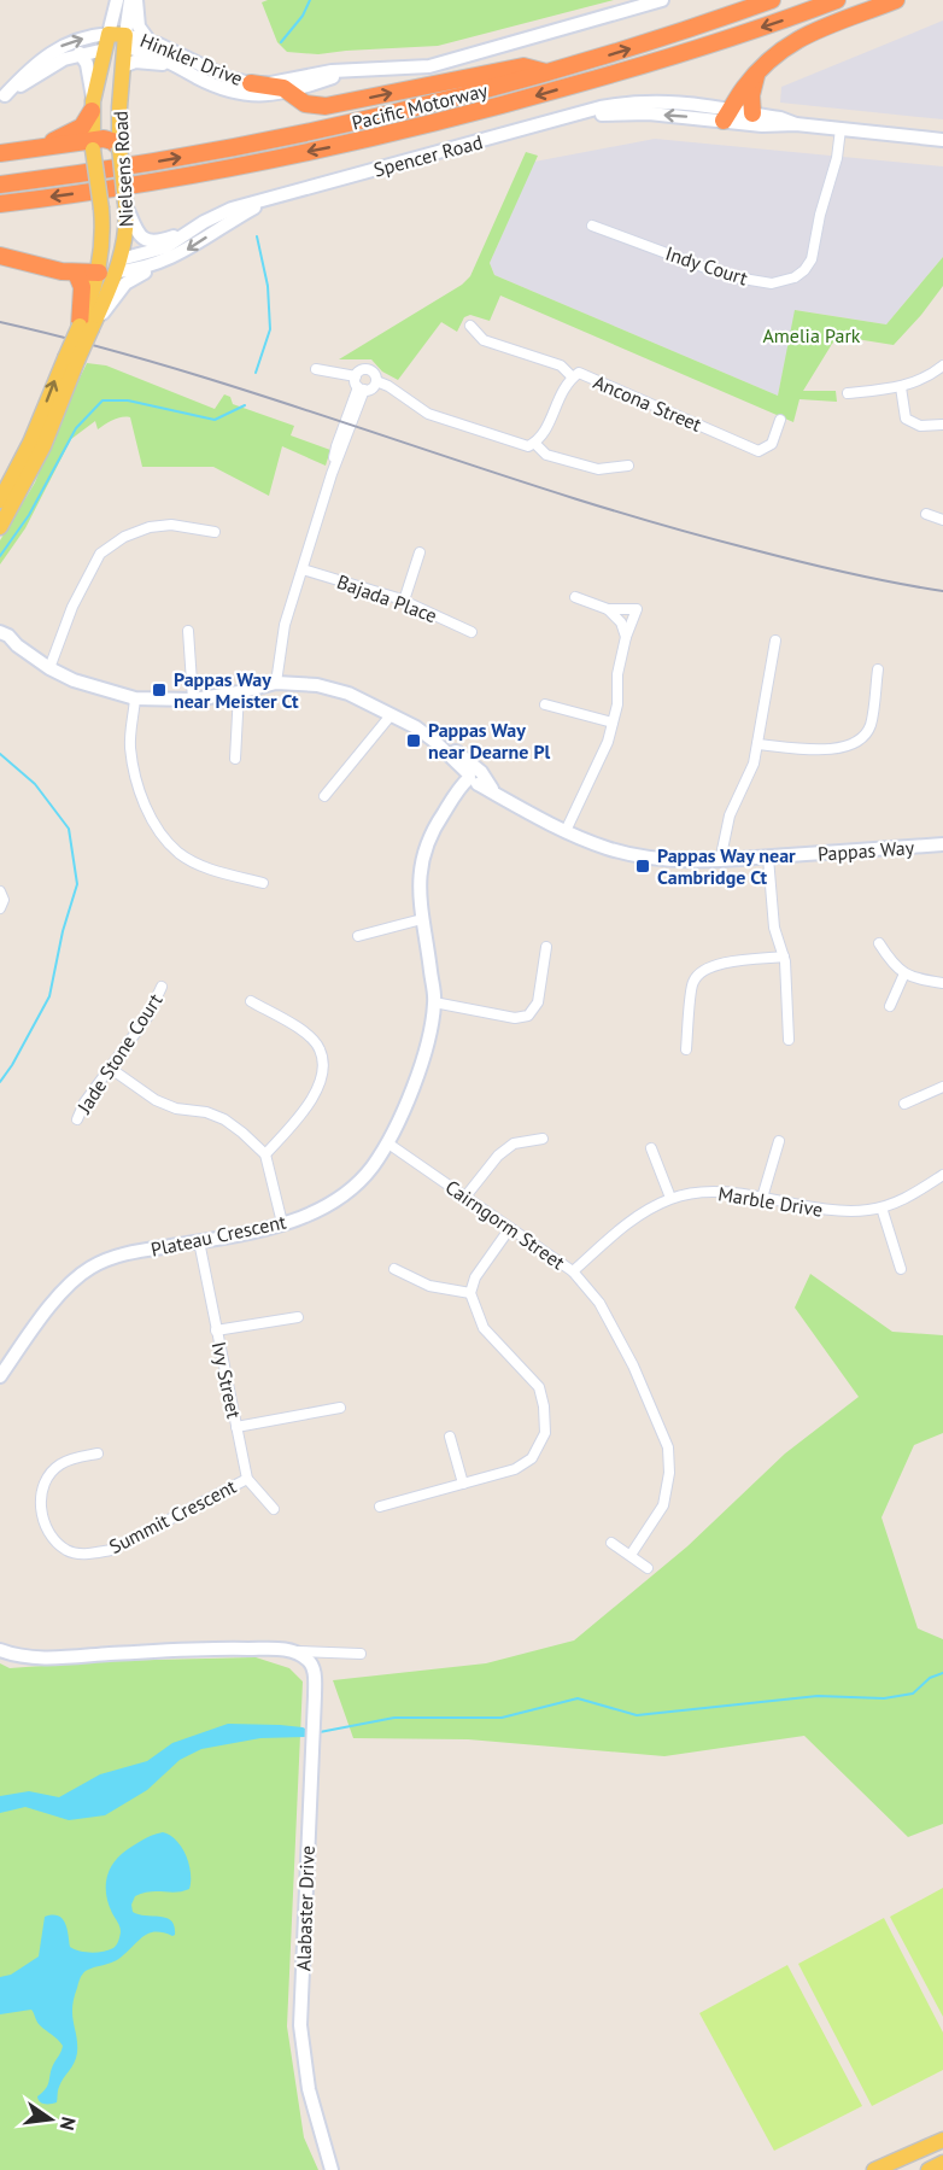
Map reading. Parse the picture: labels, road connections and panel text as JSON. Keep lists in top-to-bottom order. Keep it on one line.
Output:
{"streets":{"highway":["Pacific Motorway"],"main road":["Hinkler Drive","Nielsens Road"],"street":["Spencer Road","Indy Court","Ancona Street","Bajada Place","Pappas Way","Jade Stone Court","Marble Drive","Cairngorm Street","Plateau Crescent","Ivy Street","Summit Crescent","Alabaster Drive"]},"crossings":[["Hinkler Drive","Nielsens Road"],["Spencer Road","Nielsens Road"],["Spencer Road","Indy Court"],["Pappas Way","Plateau Crescent"],["Marble Drive","Cairngorm Street"],["Cairngorm Street","Plateau Crescent"],["Plateau Crescent","Ivy Street"],["Ivy Street","Summit Crescent"]],"parks":["Amelia Park"],"places":{"transit":["Pappas Way near Meister Ct","Pappas Way near Dearne Pl","Pappas Way near Cambridge Ct"]},"north":"right"}
